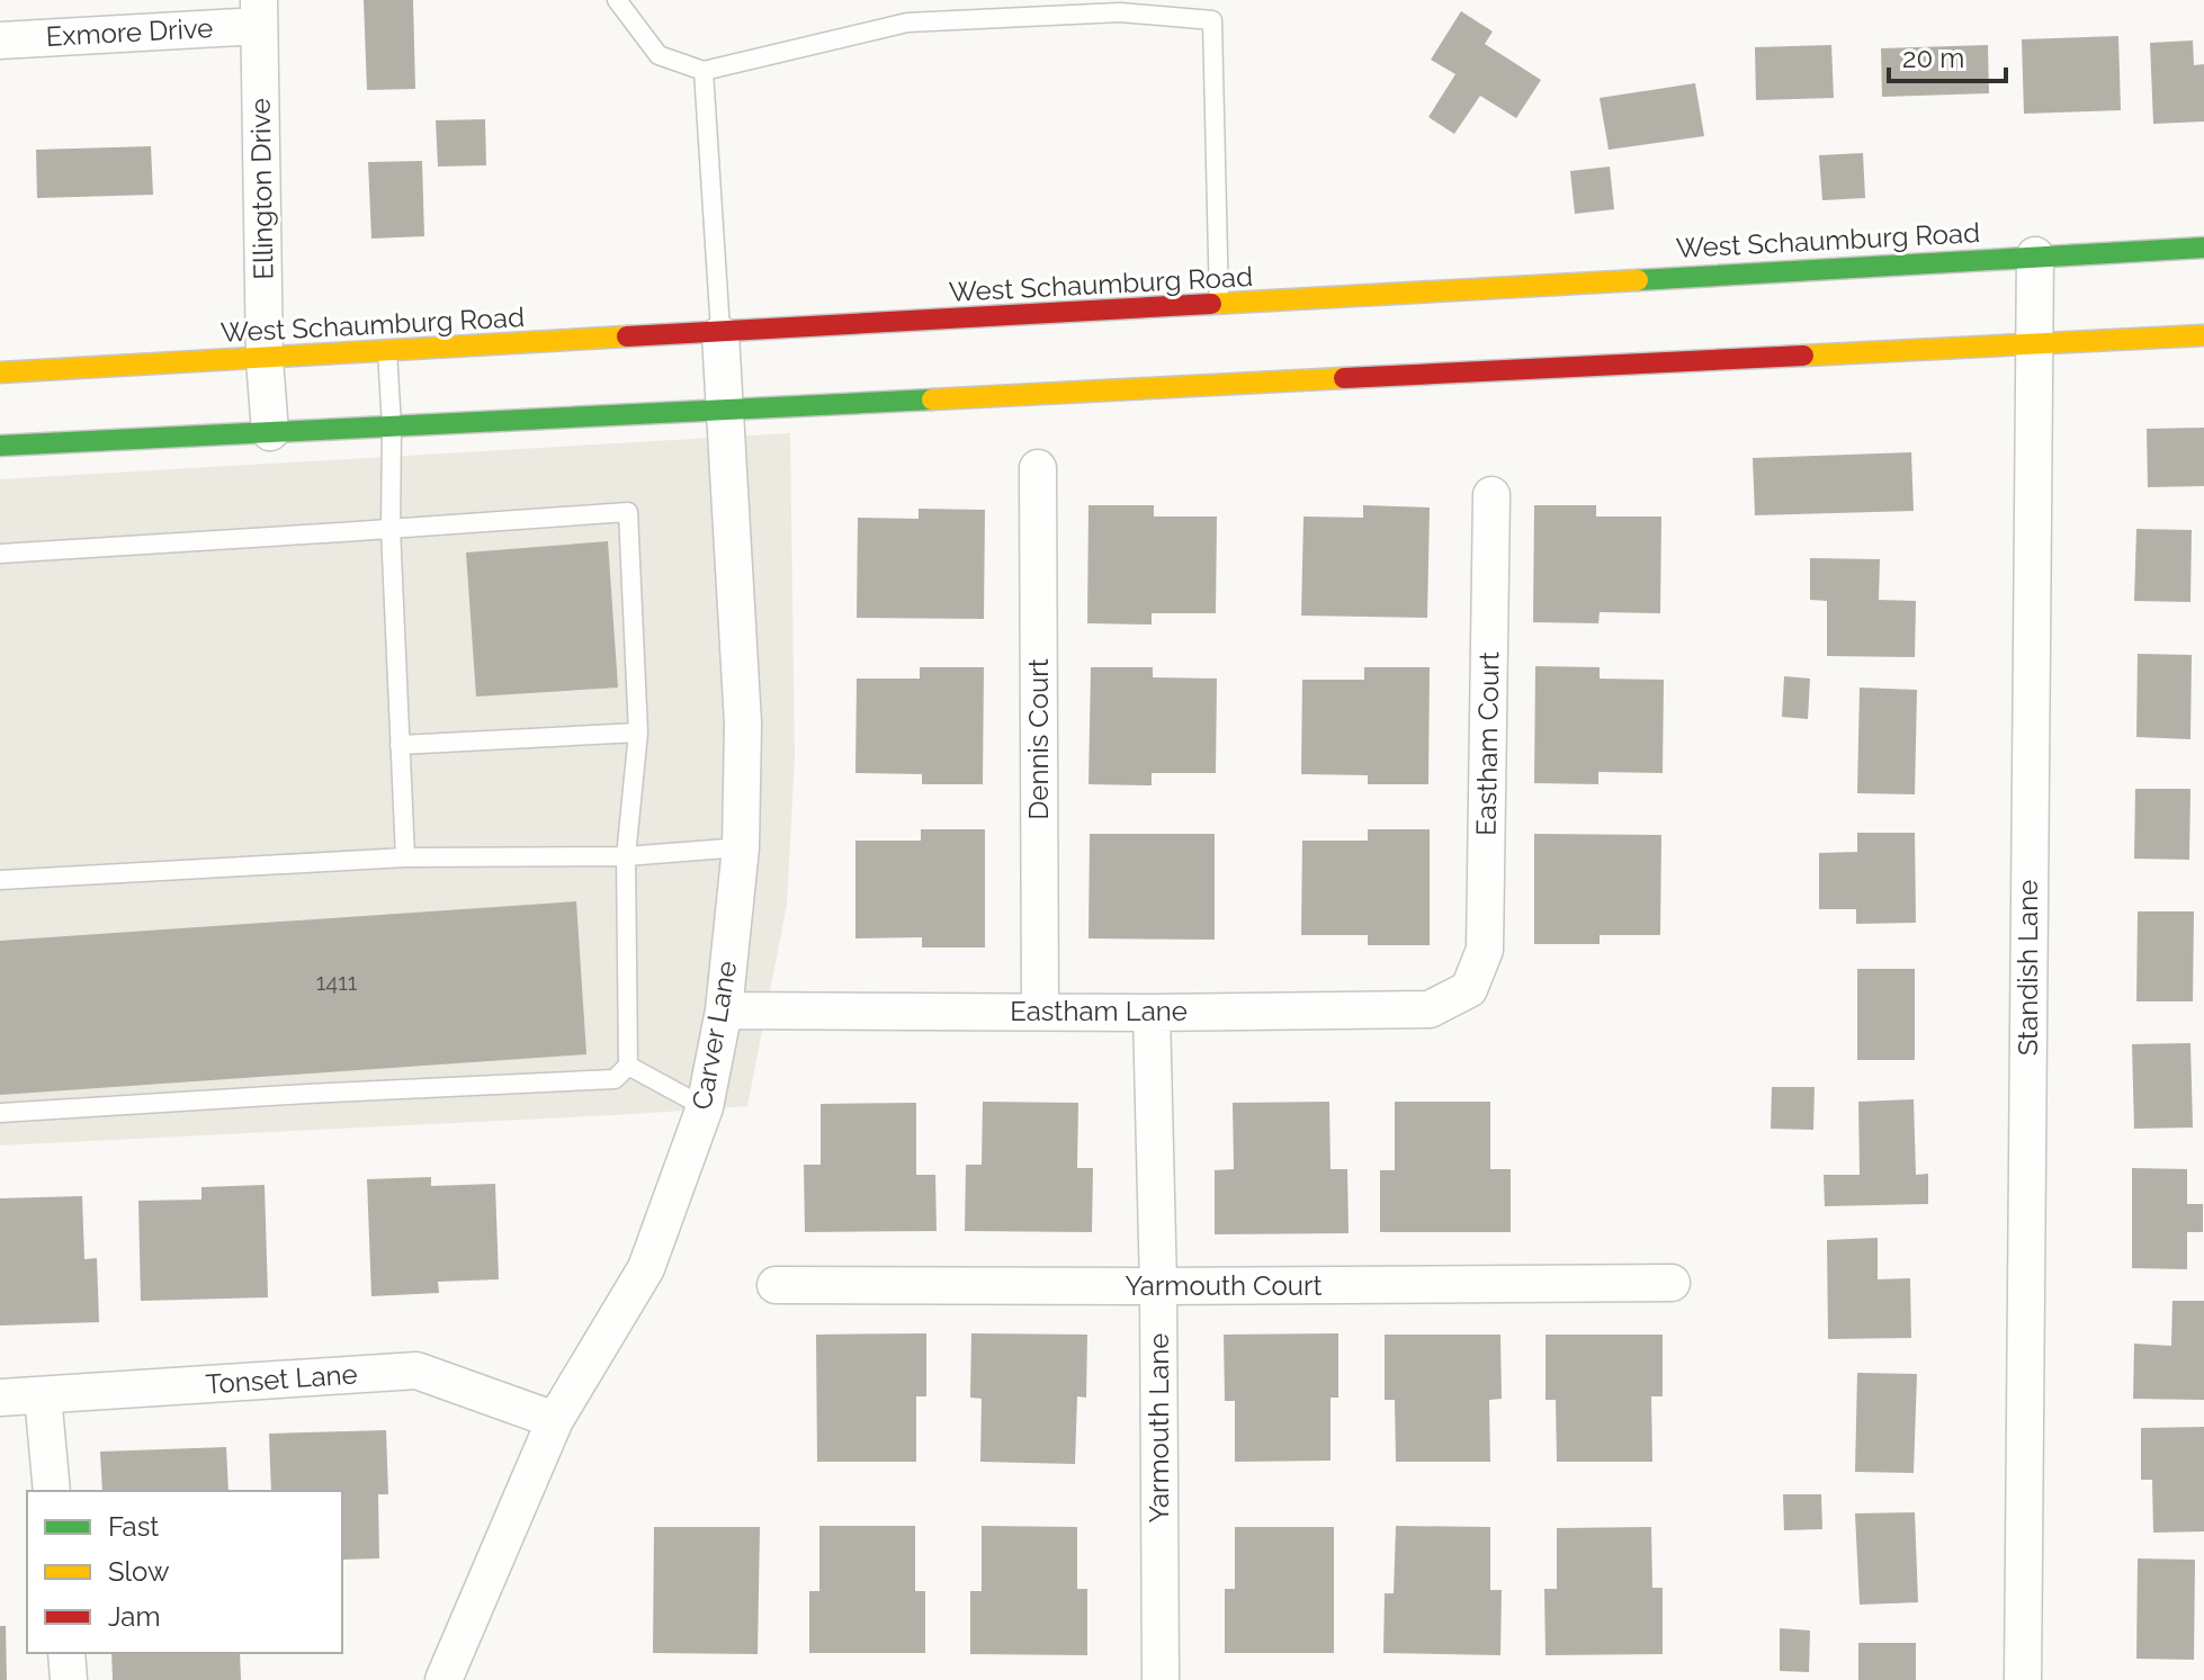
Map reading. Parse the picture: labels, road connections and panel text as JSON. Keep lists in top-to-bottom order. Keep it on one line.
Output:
{"streets":{"main road":["West Schaumburg Road"],"street":["Exmore Drive","Ellington Drive","Dennis Court","Eastham Court","Standish Lane","Eastham Lane","Carver Lane","Yarmouth Court","Tonset Lane","Yarmouth Lane"]},"crossings":[["Exmore Drive","Ellington Drive"],["Ellington Drive","West Schaumburg Road"],["West Schaumburg Road","Standish Lane"],["West Schaumburg Road","Carver Lane"],["Dennis Court","Eastham Lane"],["Eastham Court","Eastham Lane"],["Eastham Lane","Carver Lane"],["Eastham Lane","Yarmouth Lane"],["Carver Lane","Tonset Lane"],["Yarmouth Court","Yarmouth Lane"]],"house_numbers":["1411"],"legend":["Fast","Slow","Jam"],"scale_bar":"20 m"}
